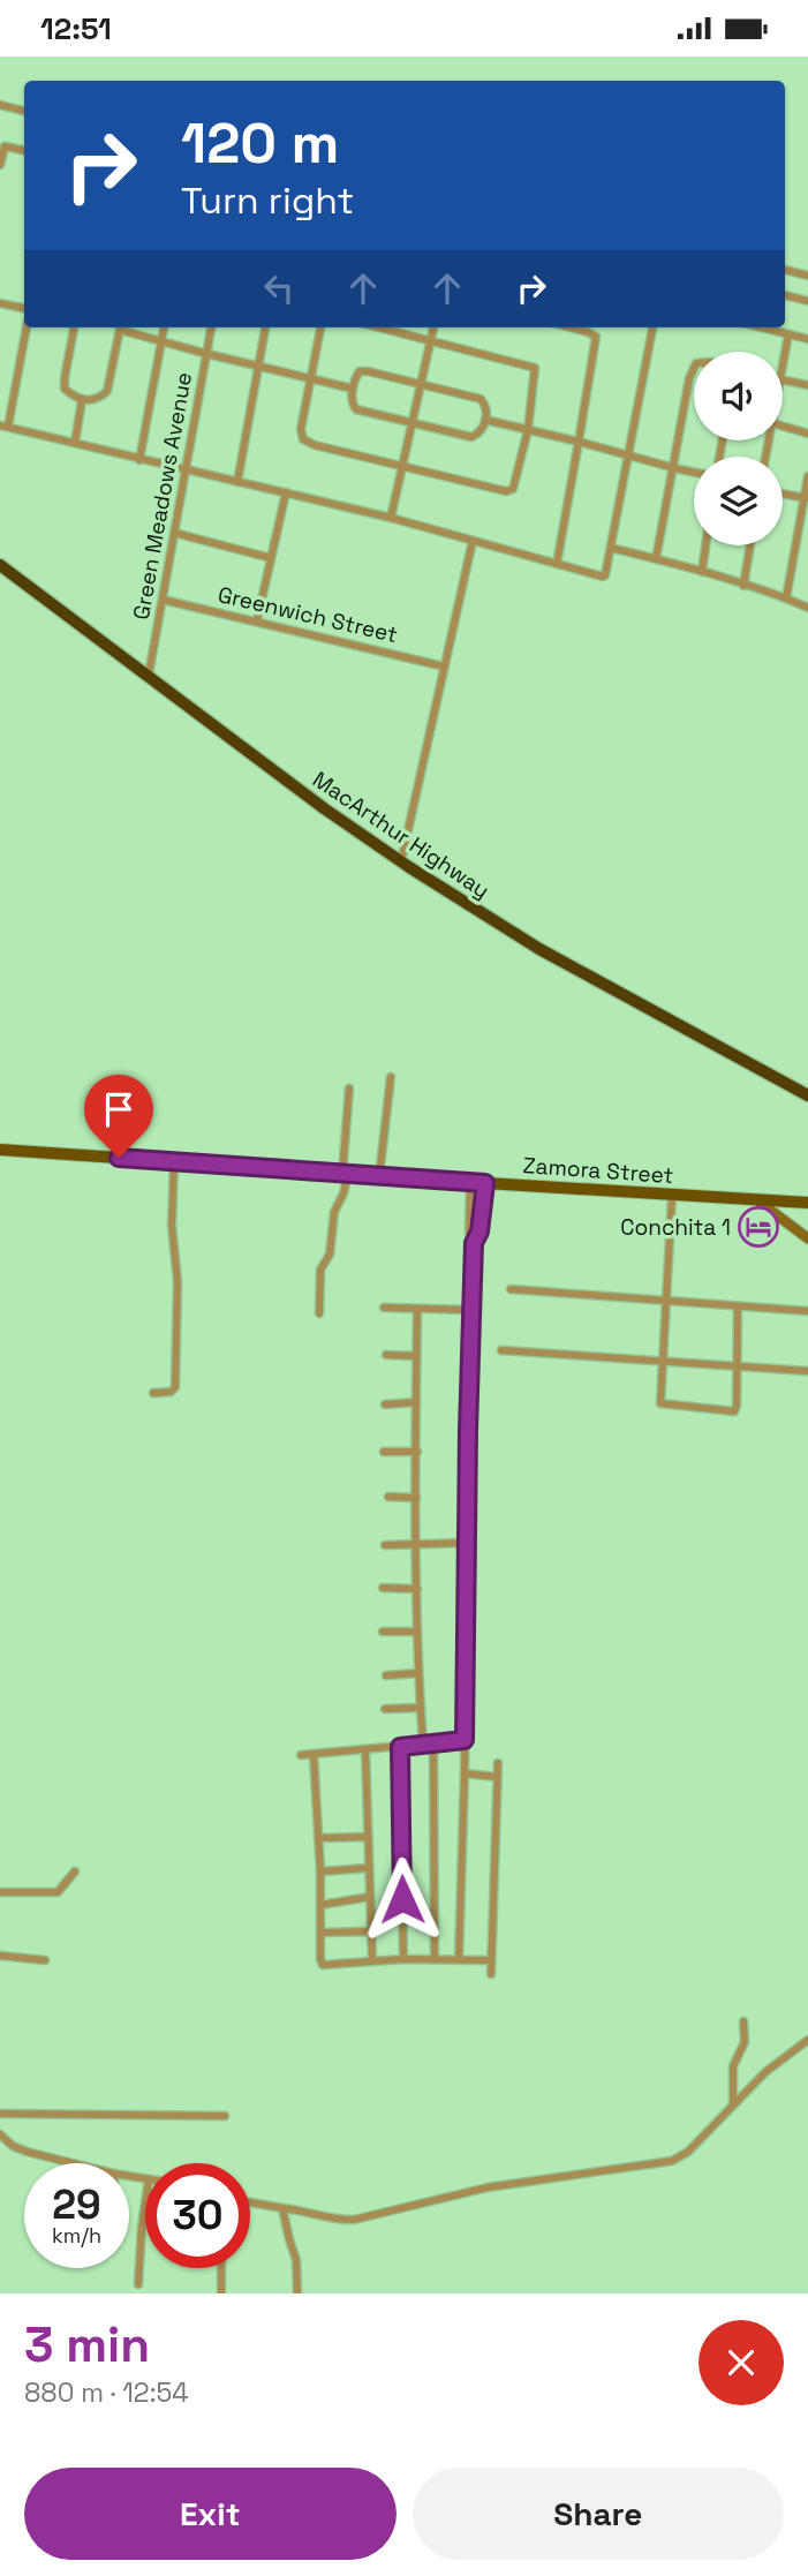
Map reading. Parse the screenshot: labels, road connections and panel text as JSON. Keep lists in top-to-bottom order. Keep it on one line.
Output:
{"streets":{"highway":["MacArthur Highway"],"main road":["Zamora Street"],"street":["Green Meadows Avenue","Greenwich Street"]},"crossings":[["Green Meadows Avenue","Greenwich Street"],["Green Meadows Avenue","MacArthur Highway"]],"places":{"hotel":["Conchita 1"]},"page":{"status":"12:51","turn":["120 m","Turn right"],"speed":"29 km/h","limit":"30","heading":["3 min","880 m · 12:54"],"buttons":["Exit","Share"]}}
